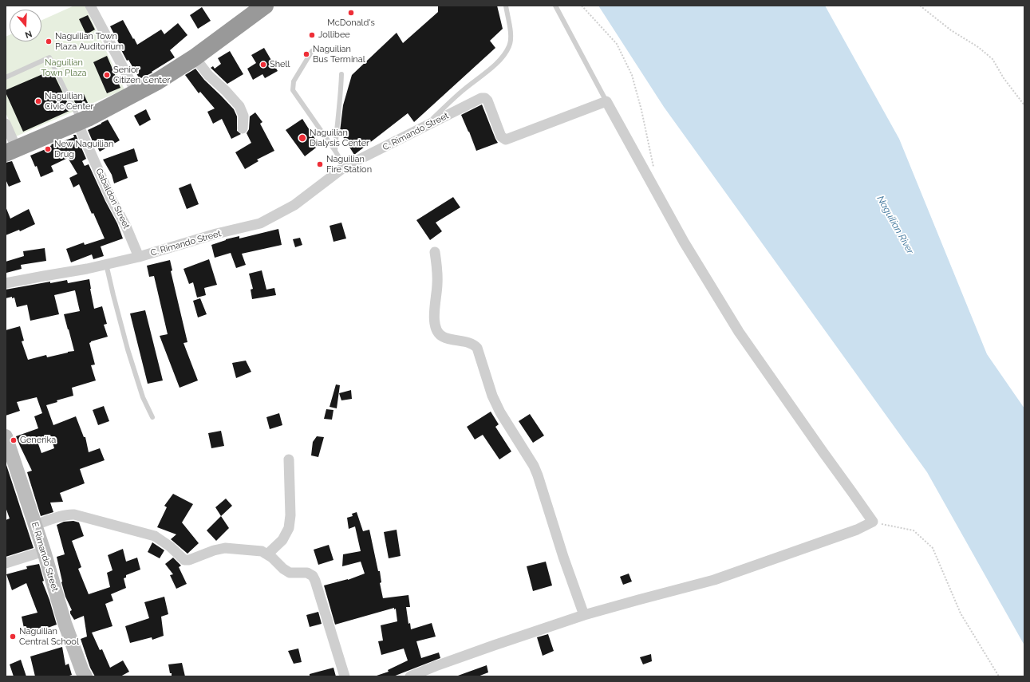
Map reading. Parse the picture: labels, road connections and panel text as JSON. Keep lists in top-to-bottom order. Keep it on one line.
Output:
{"streets":{"street":["C. Rimando Street","Gabaldon Street","E. Rimando Street"]},"crossings":[["C. Rimando Street","Gabaldon Street"]],"water":["Naguilian River"],"parks":["Naguilian Town Plaza"],"places":["McDonald's","Jollibee","Naguilian Town Plaza Auditorium","Naguilian Bus Terminal","Shell","Senior Citizen Center","Naguilian Civic Center","Naguilian Dialysis Center","New Naguilian Drug","Naguilian Fire Station","Generika","Naguilian Central School"],"north":"bottom"}
